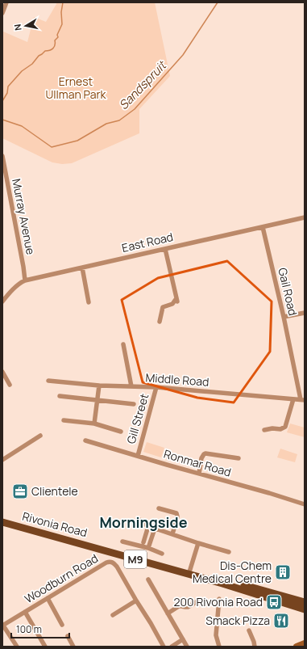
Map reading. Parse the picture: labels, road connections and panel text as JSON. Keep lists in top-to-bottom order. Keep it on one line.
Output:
{"streets":{"main road":["Rivonia Road","M9"],"street":["Murray Avenue","East Road","Gail Road","Middle Road","Gill Street","Ronmar Road","Woodburn Road"]},"crossings":[["Murray Avenue","East Road"],["East Road","Gail Road"],["Gail Road","Middle Road"],["Middle Road","Gill Street"],["Gill Street","Ronmar Road"]],"districts":["Morningside"],"water":["Sandspruit"],"parks":["Ernest Ullman Park"],"places":{"office":["Clientele"],"building":["Dis-Chem Medical Centre"],"bus stop":["200 Rivonia Road"],"restaurant":["Smack Pizza"]},"scale_bar":"100 m","north":"left"}
